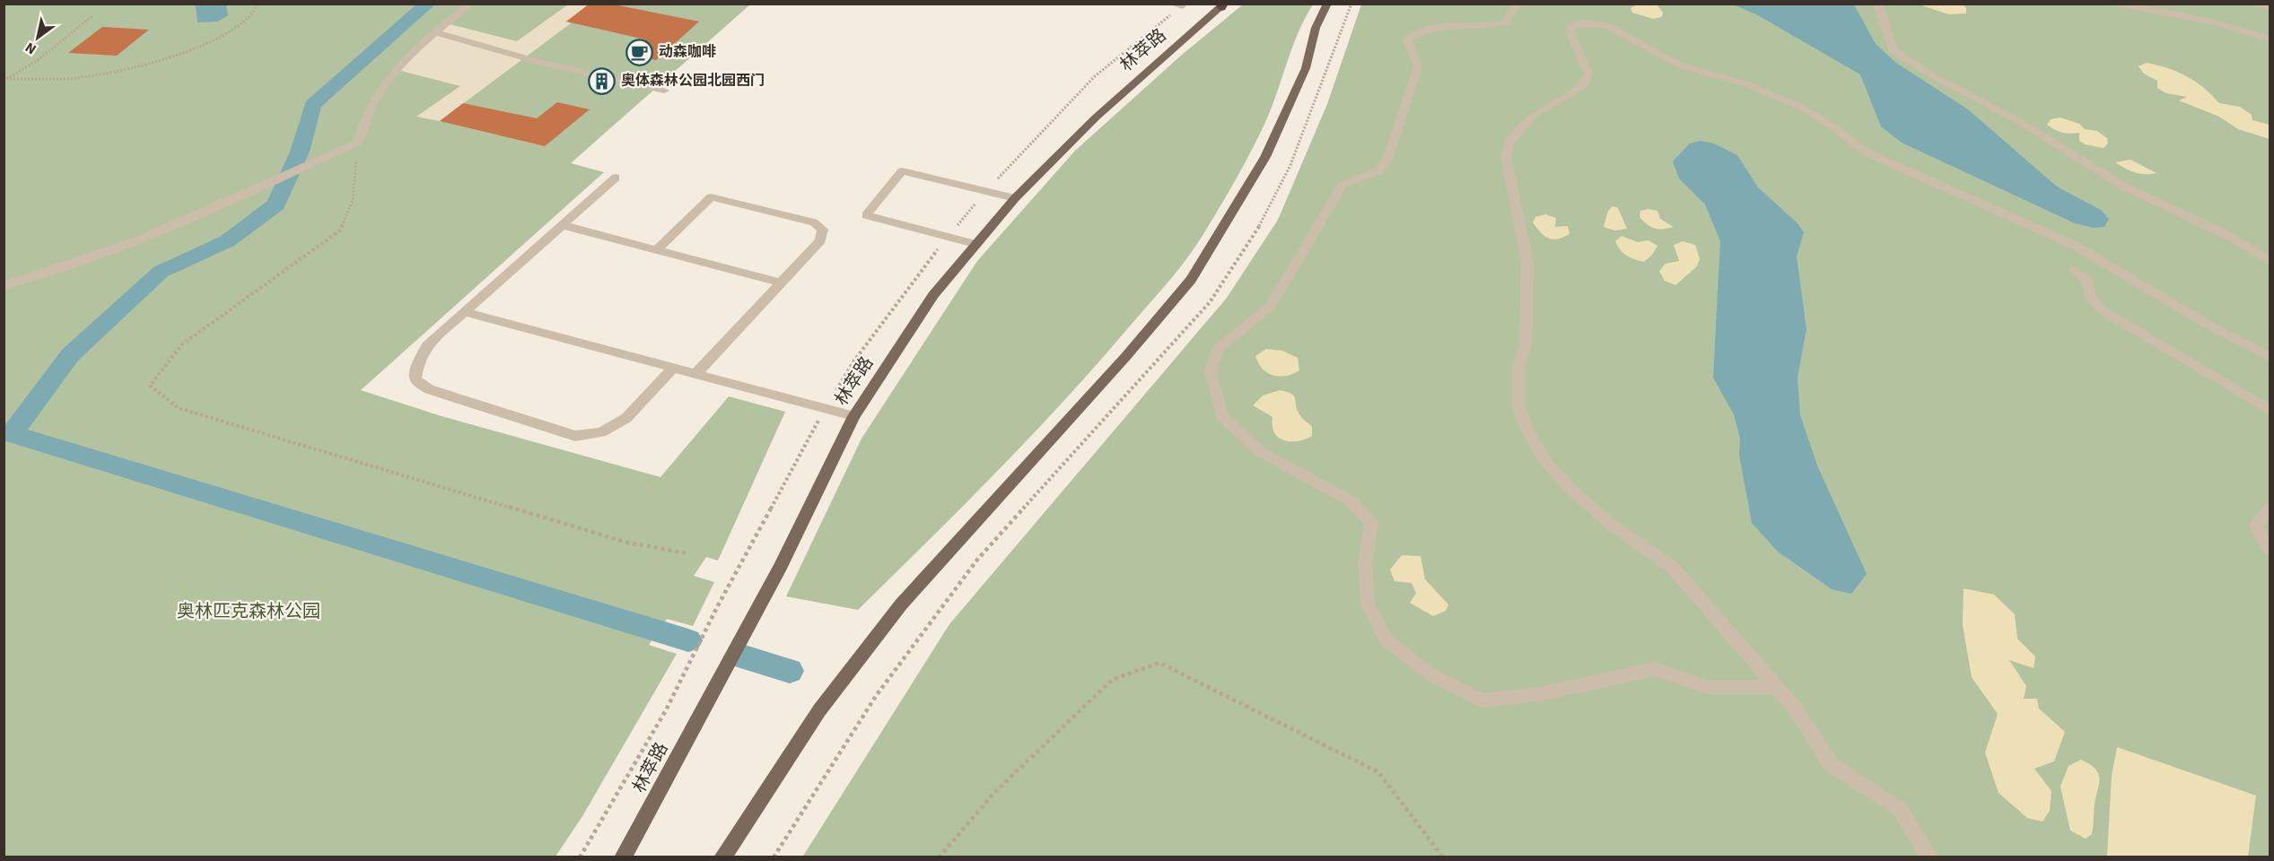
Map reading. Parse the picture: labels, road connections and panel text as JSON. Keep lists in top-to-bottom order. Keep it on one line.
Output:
{"streets":{"main road":["林萃路"]},"parks":["奥林匹克森林公园"],"places":{"cafe":["动森咖啡"],"building":["奥体森林公园北园西门"]},"north":"bottom left"}
